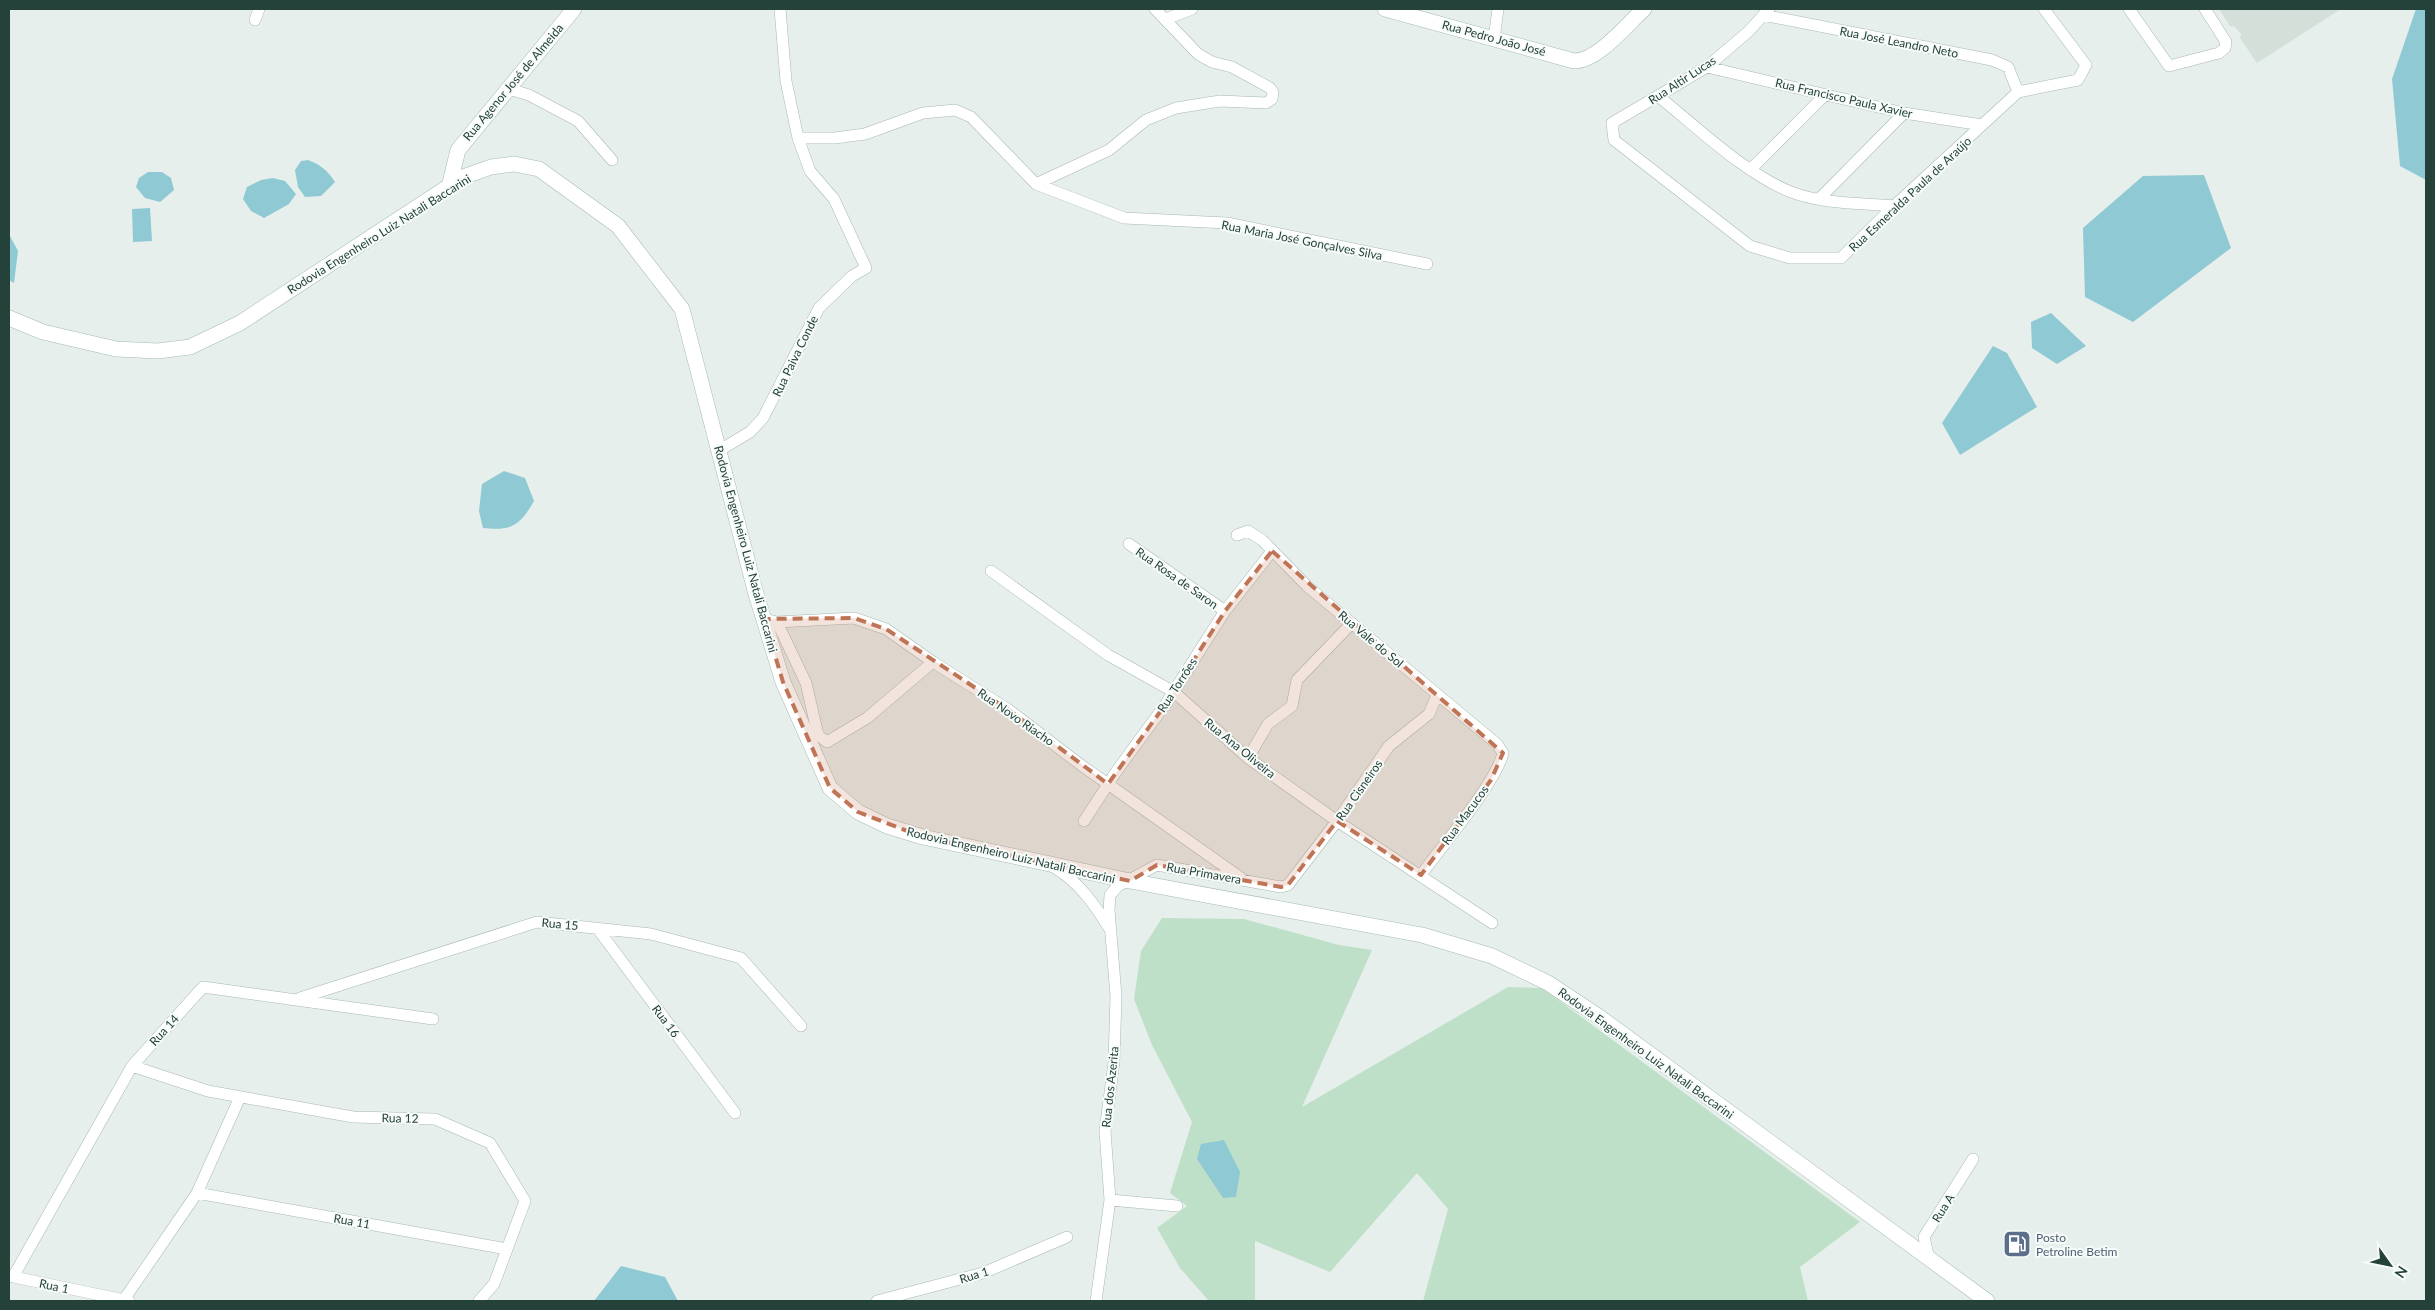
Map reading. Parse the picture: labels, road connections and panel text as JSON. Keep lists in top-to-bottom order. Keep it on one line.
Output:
{"streets":{"main road":["Rua Pedro João José","Rua Agenor José de Almeida","Rodovia Engenheiro Luiz Natali Baccarini"],"street":["Rua José Leandro Neto","Rua Altir Lucas","Rua Francisco Paula Xavier","Rua Esmeralda Paula de Araújo","Rua Maria José Gonçalves Silva","Rua Paiva Conde","Rua Rosa de Saron","Rua Vale do Sol","Rua Torrões","Rua Novo Riacho","Rua Ana Oliveira","Rua Cisneiros","Rua Macucos","Rua Primavera","Rua 15","Rua 16","Rua 14","Rua dos Azerita","Rua 12","Rua A","Rua 11","Rua 1"]},"crossings":[["Rua José Leandro Neto","Rua Altir Lucas"],["Rua José Leandro Neto","Rua Esmeralda Paula de Araújo"],["Rua Altir Lucas","Rua Francisco Paula Xavier"],["Rua Altir Lucas","Rua Esmeralda Paula de Araújo"],["Rua Agenor José de Almeida","Rodovia Engenheiro Luiz Natali Baccarini"],["Rua Francisco Paula Xavier","Rua Esmeralda Paula de Araújo"],["Rodovia Engenheiro Luiz Natali Baccarini","Rua Paiva Conde"],["Rodovia Engenheiro Luiz Natali Baccarini","Rua Novo Riacho"],["Rodovia Engenheiro Luiz Natali Baccarini","Rua Primavera"],["Rodovia Engenheiro Luiz Natali Baccarini","Rua A"],["Rua Maria José Gonçalves Silva","Rua Paiva Conde"],["Rua Rosa de Saron","Rua Torrões"],["Rua Vale do Sol","Rua Torrões"],["Rua Vale do Sol","Rua Cisneiros"],["Rua Vale do Sol","Rua Macucos"],["Rua Torrões","Rua Novo Riacho"],["Rua Torrões","Rua Ana Oliveira"],["Rua Novo Riacho","Rua Primavera"],["Rua Ana Oliveira","Rua Cisneiros"],["Rua Ana Oliveira","Rua Macucos"],["Rua Cisneiros","Rua Primavera"],["Rua Primavera","Rua dos Azerita"],["Rua 15","Rua 16"],["Rua 15","Rua 14"],["Rua 14","Rua 12"],["Rua 14","Rua 1"],["Rua 12","Rua 11"]],"places":{"fuel station":["Posto Petroline Betim"]},"north":"bottom right"}
